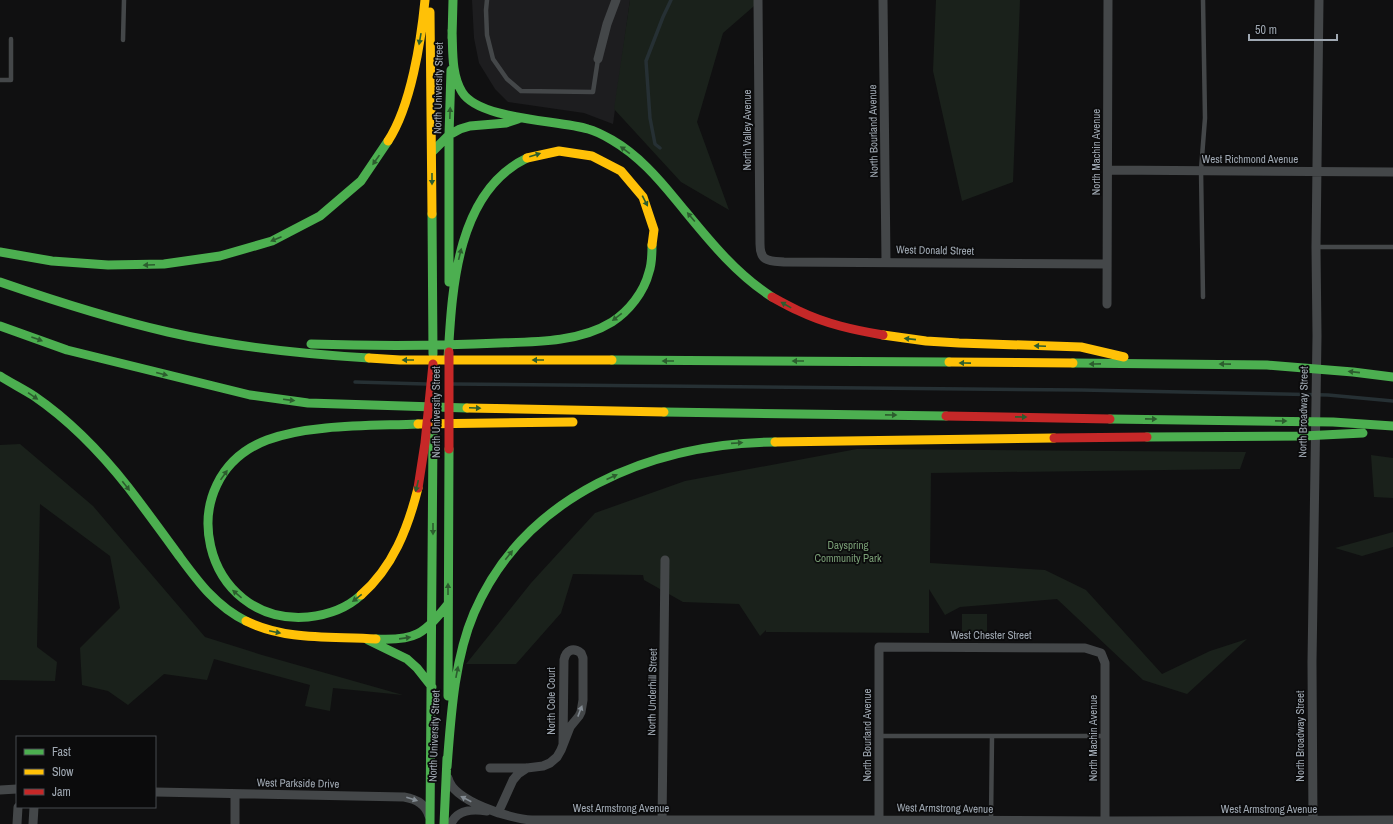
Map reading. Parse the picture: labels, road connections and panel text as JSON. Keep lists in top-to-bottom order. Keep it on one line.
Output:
{"streets":{"main road":["North University Street"],"street":["North Valley Avenue","North Bourland Avenue","North Machin Avenue","West Richmond Avenue","West Donald Street","North Broadway Street","West Chester Street","North Underhill Street","North Cole Court","West Parkside Drive","West Armstrong Avenue"]},"crossings":[["North University Street","West Parkside Drive"],["North University Street","West Armstrong Avenue"],["North Valley Avenue","West Donald Street"],["North Bourland Avenue","West Donald Street"],["North Bourland Avenue","West Chester Street"],["North Bourland Avenue","West Armstrong Avenue"],["North Machin Avenue","West Richmond Avenue"],["North Machin Avenue","West Donald Street"],["North Machin Avenue","West Chester Street"],["North Machin Avenue","West Armstrong Avenue"],["West Richmond Avenue","North Broadway Street"],["North Broadway Street","West Armstrong Avenue"],["North Underhill Street","West Armstrong Avenue"],["North Cole Court","West Armstrong Avenue"]],"one_way":["West Parkside Drive"],"parks":["Dayspring Community Park"],"legend":["Fast","Slow","Jam"],"scale_bar":"50 m"}
